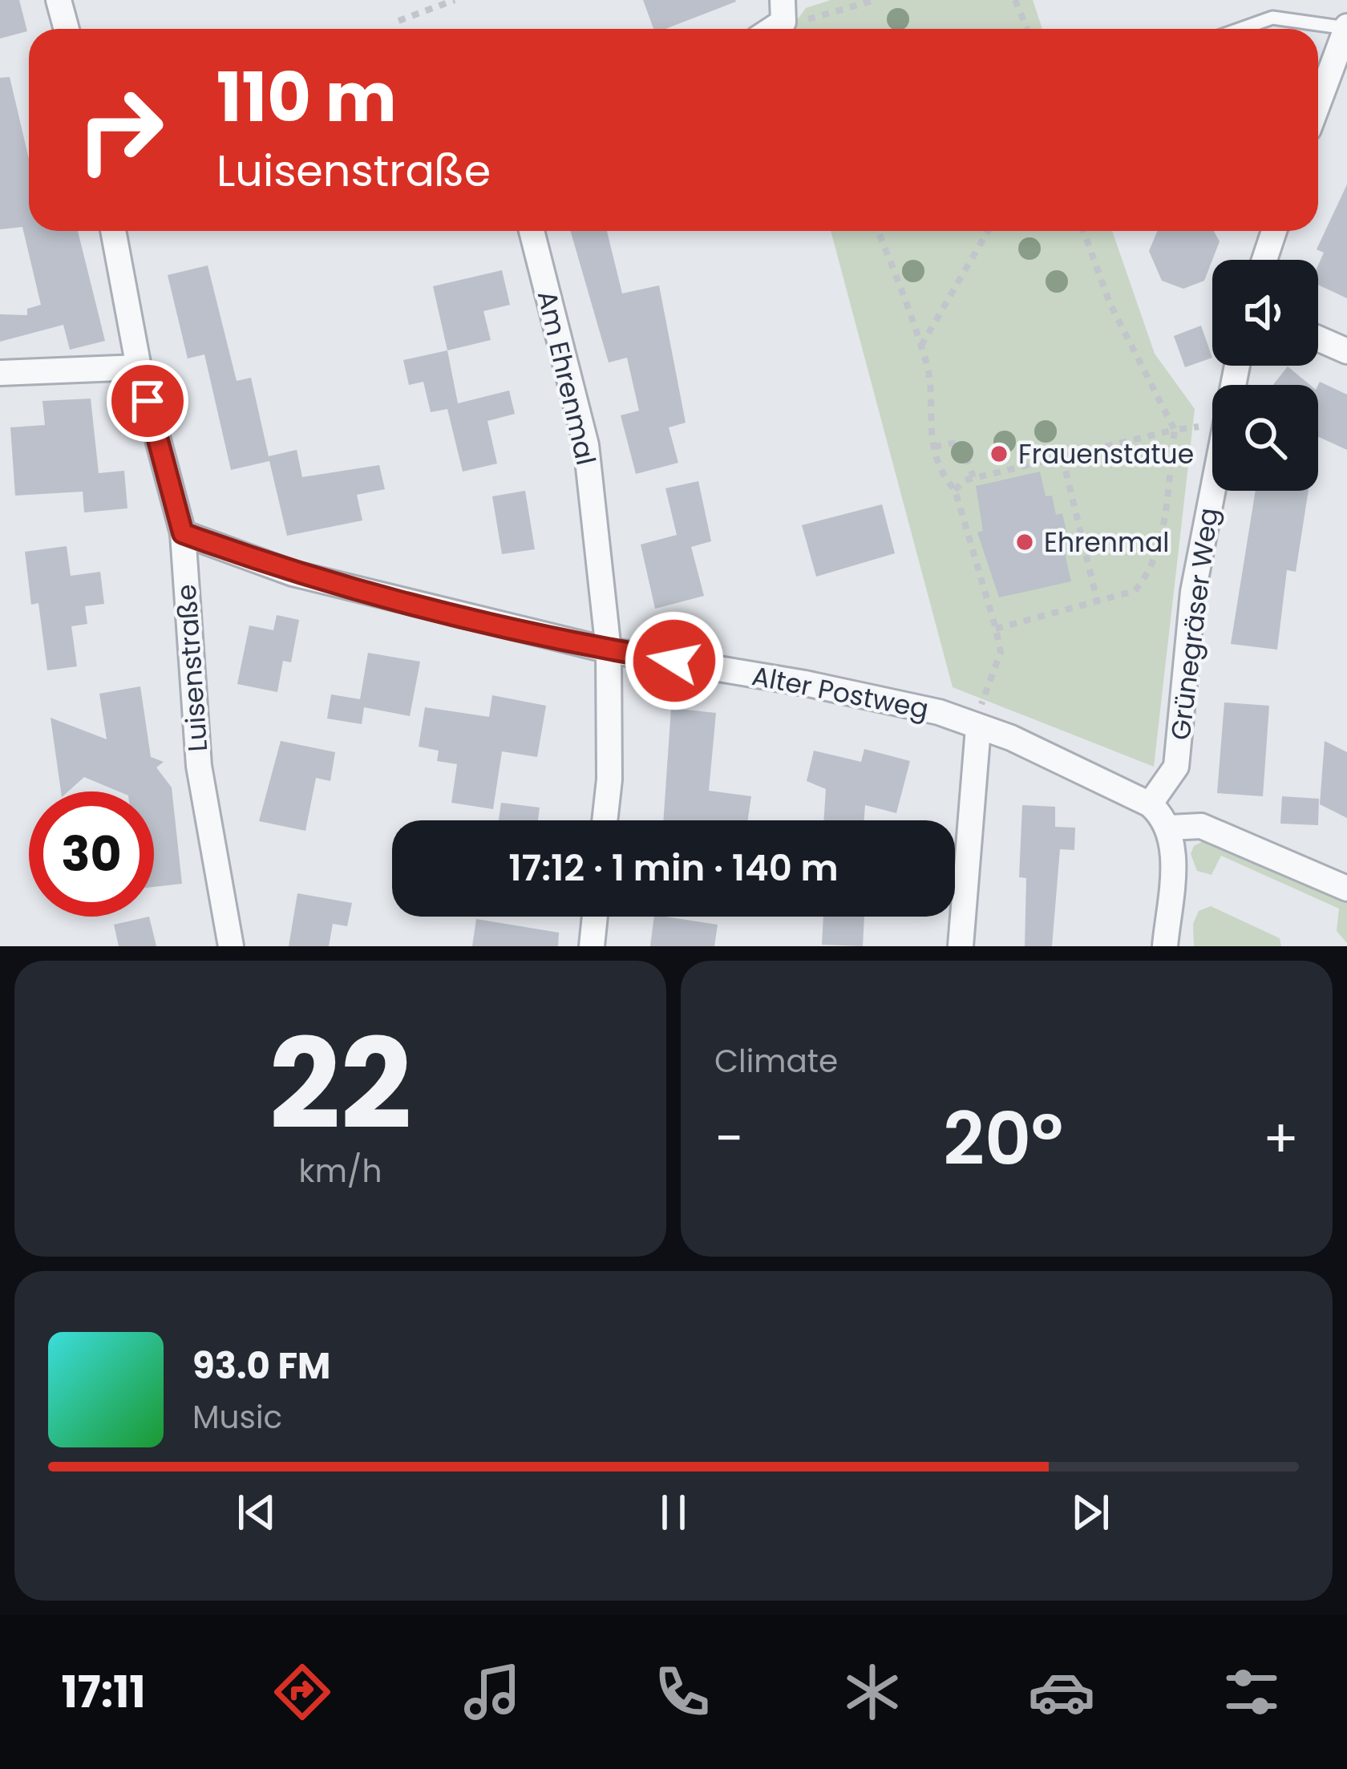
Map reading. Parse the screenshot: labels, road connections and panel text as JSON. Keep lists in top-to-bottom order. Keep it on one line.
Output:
{"streets":{"street":["Am Ehrenmal","Grünegräser Weg","Luisenstraße","Alter Postweg"]},"crossings":[["Am Ehrenmal","Alter Postweg"],["Grünegräser Weg","Alter Postweg"],["Luisenstraße","Alter Postweg"]],"places":["Frauenstatue","Ehrenmal"],"page":{"turn":["110 m","Luisenstraße"],"limit":"30","trip":"17:12 · 1 min · 140 m","tile":[["22","km/h"],"Climate"],"heat":["−","20°","+"],"song":["93.0 FM","Music"],"tabs":"17:11"}}
